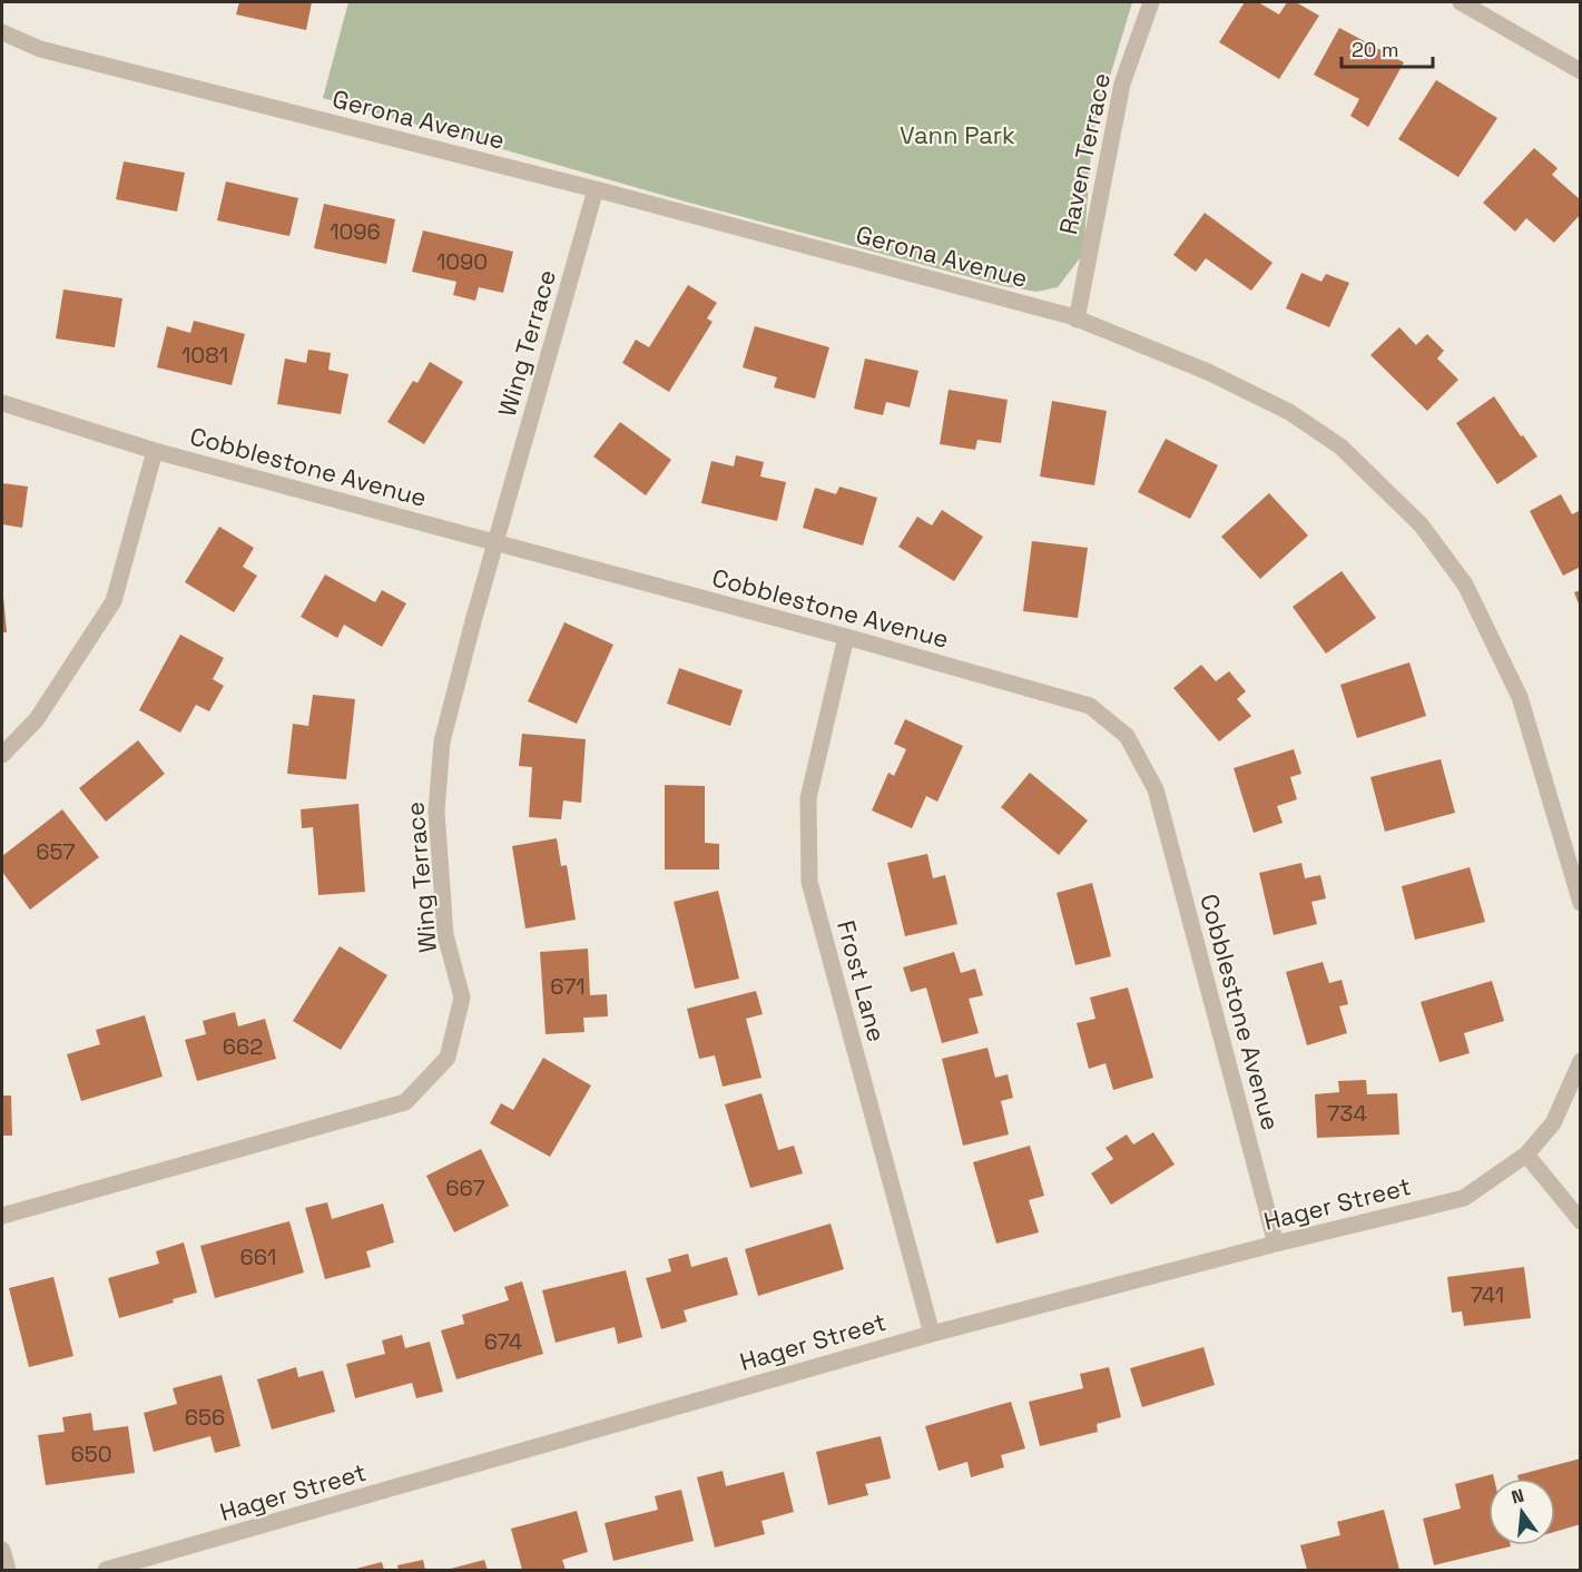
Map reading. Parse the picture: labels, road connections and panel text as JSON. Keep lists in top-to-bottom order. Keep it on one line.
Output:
{"streets":{"street":["Gerona Avenue","Raven Terrace","Wing Terrace","Cobblestone Avenue","Frost Lane","Hager Street"]},"crossings":[["Gerona Avenue","Raven Terrace"],["Gerona Avenue","Wing Terrace"],["Wing Terrace","Cobblestone Avenue"],["Cobblestone Avenue","Frost Lane"],["Cobblestone Avenue","Hager Street"],["Frost Lane","Hager Street"]],"parks":["Vann Park"],"house_numbers":["1096","1090","1081","657","671","662","734","667","661","741","674","656","650"],"scale_bar":"20 m","north":"top"}
